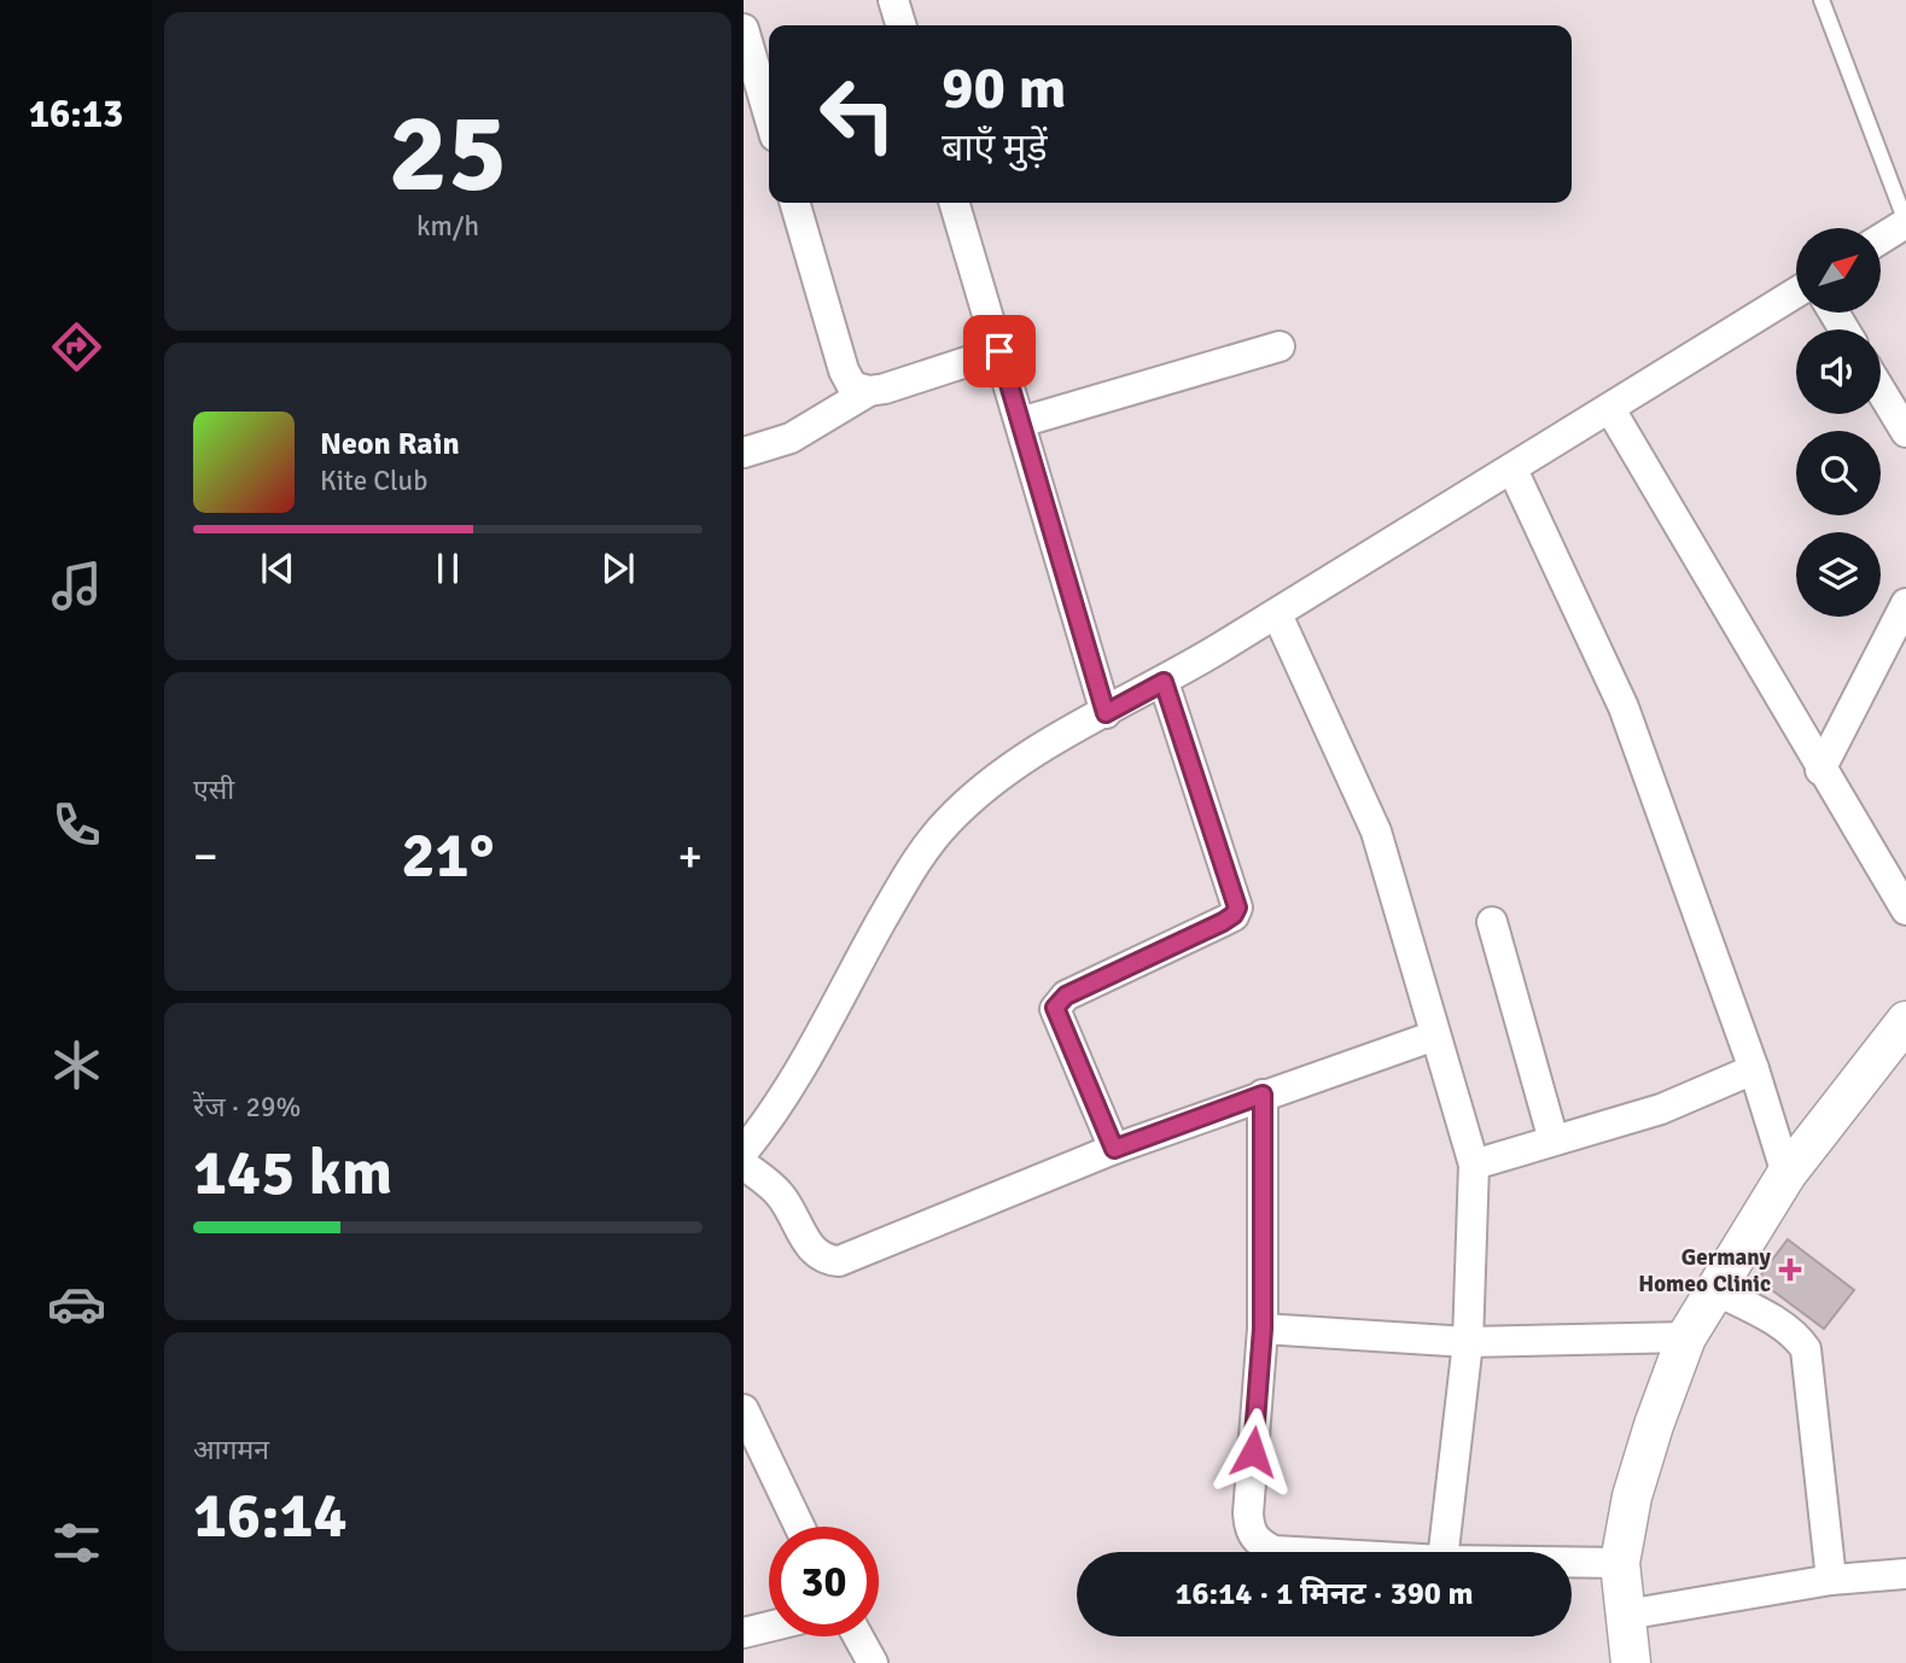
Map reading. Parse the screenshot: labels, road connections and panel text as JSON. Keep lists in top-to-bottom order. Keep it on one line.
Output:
{"places":{"health":["Germany Homeo Clinic"]},"north":"top right","page":{"tabs":"16:13","tile":[["25","km/h"],"एसी",["रेंज · 29%","145 km"],["आगमन","16:14"]],"turn":["90 m","बाएँ मुड़ें"],"song":["Neon Rain","Kite Club"],"heat":["−","21°","+"],"limit":"30","trip":"16:14 · 1 मिनट · 390 m"}}
